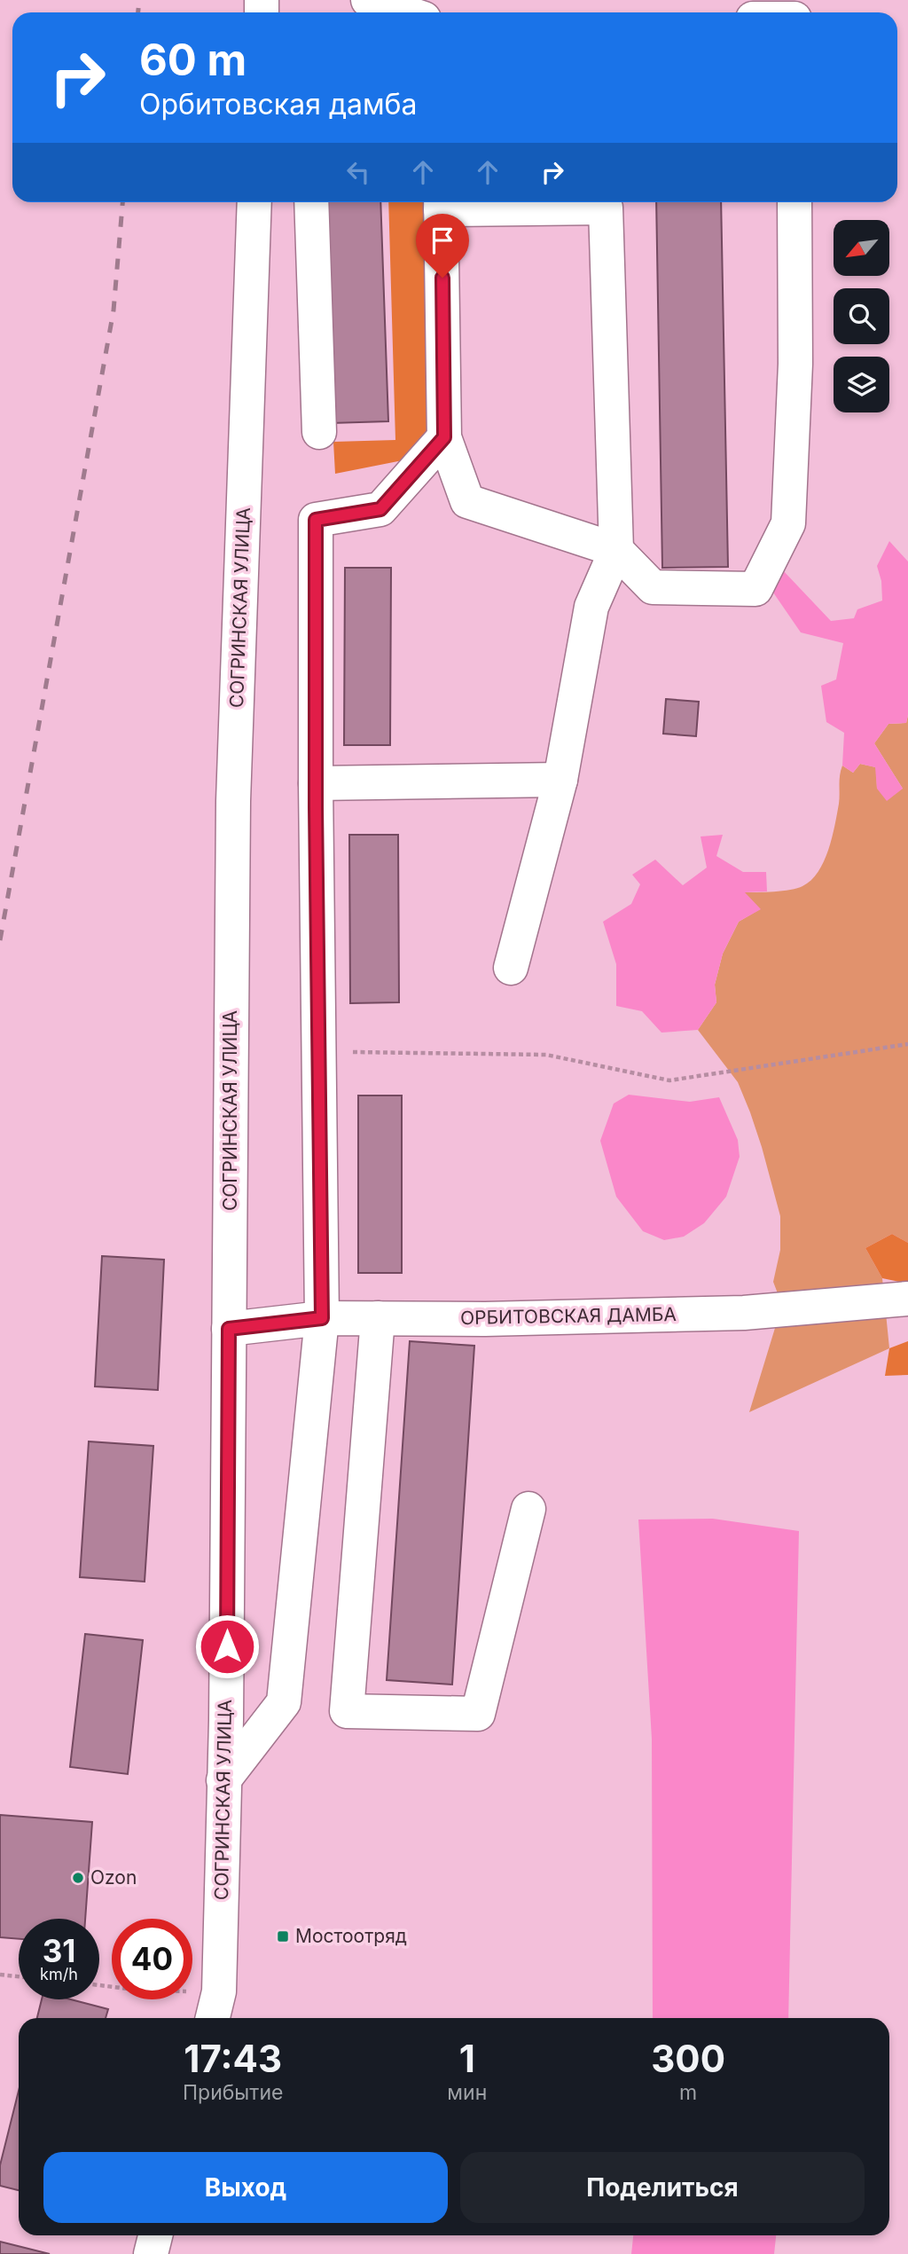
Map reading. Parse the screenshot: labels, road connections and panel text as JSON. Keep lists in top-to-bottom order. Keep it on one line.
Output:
{"streets":{"street":["СОГРИНСКАЯ УЛИЦА","ОРБИТОВСКАЯ ДАМБА"]},"crossings":[["СОГРИНСКАЯ УЛИЦА","ОРБИТОВСКАЯ ДАМБА"]],"places":{"other":["Ozon"],"transit":["Мостоотряд"]},"north":"bottom left","page":{"turn":["60 m","Орбитовская дамба"],"speed":"31 km/h","limit":"40","eta":["17:43","Прибытие","1","мин","300","m"],"buttons":["Выход","Поделиться"]}}
